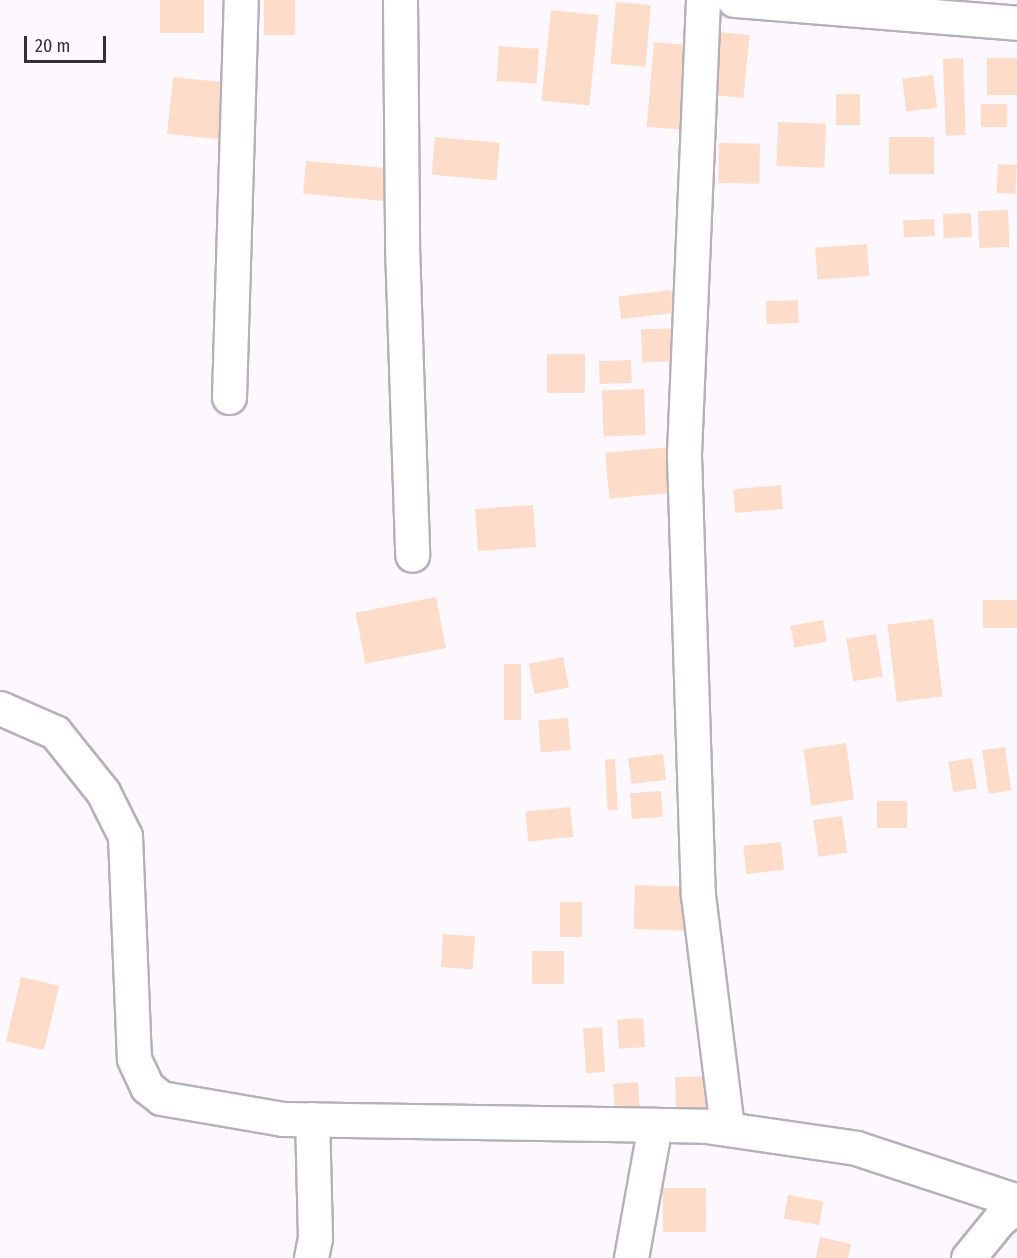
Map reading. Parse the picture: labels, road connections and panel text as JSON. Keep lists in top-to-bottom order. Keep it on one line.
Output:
{"scale_bar":"20 m"}
